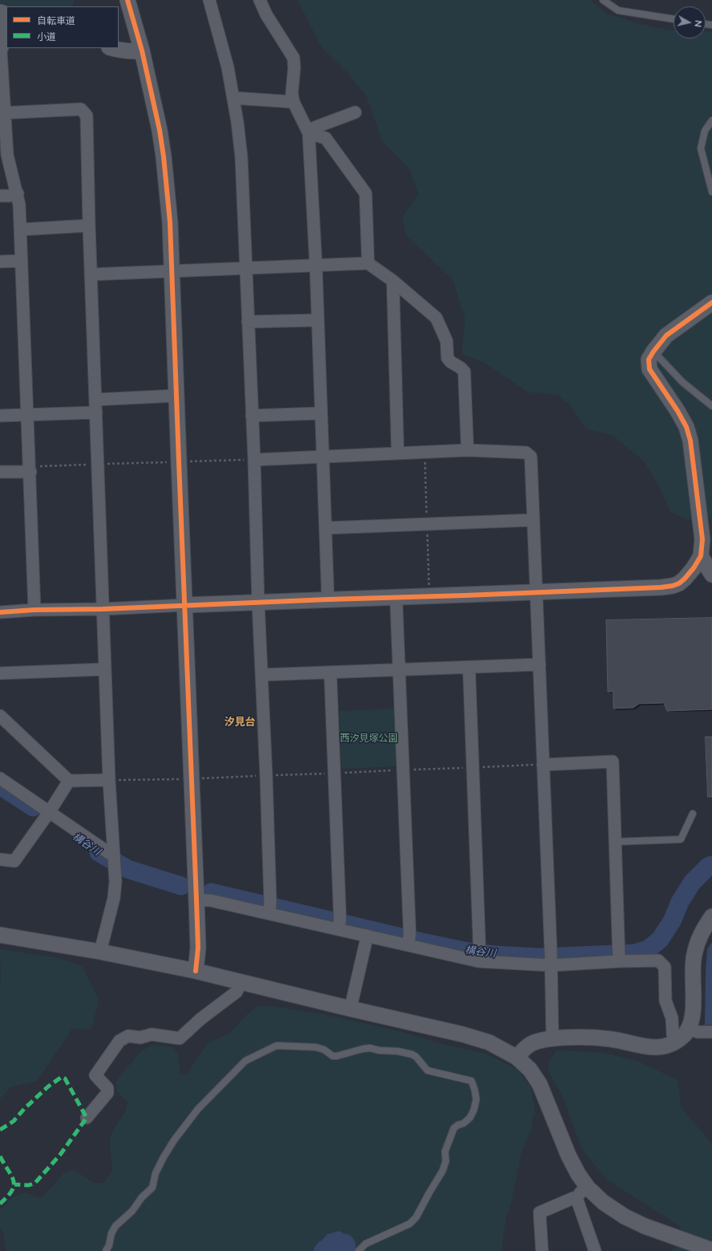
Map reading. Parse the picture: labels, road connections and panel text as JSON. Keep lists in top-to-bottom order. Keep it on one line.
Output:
{"districts":["汐見台"],"water":["構谷川"],"parks":["西汐見塚公園"],"legend":["自転車道","小道"],"north":"right"}
